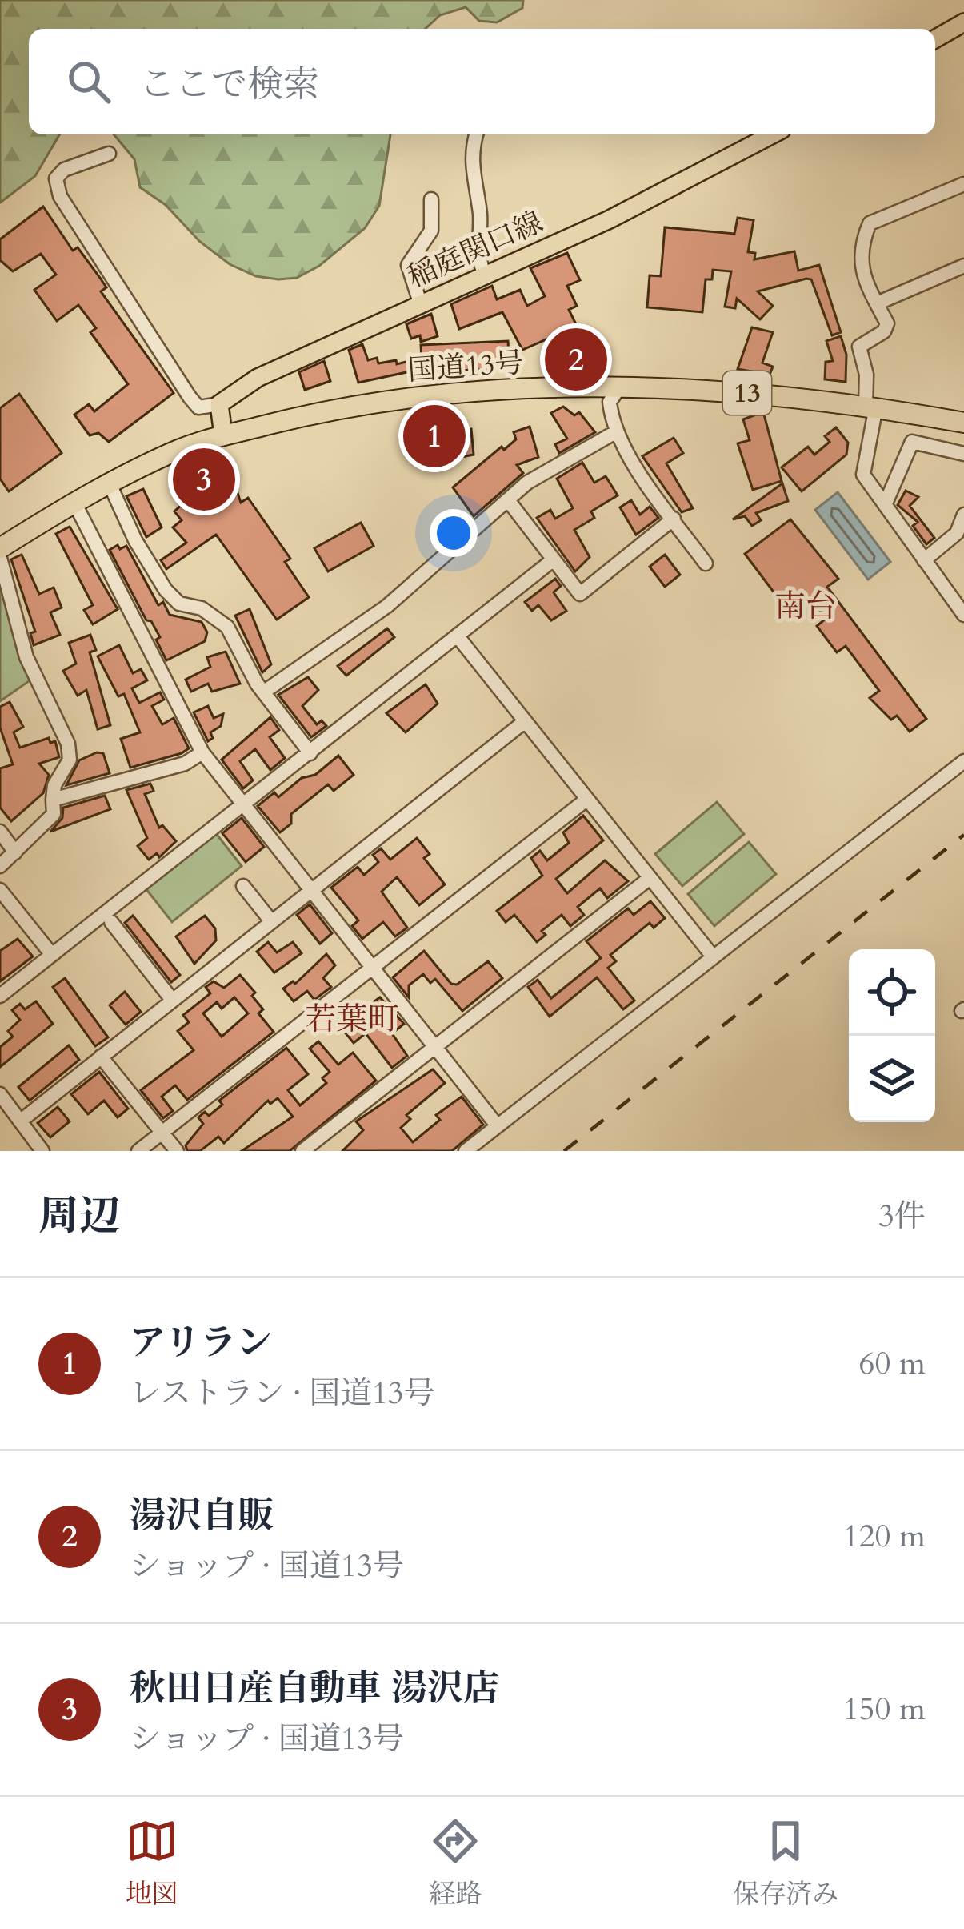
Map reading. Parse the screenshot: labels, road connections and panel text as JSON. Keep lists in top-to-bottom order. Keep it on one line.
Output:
{"streets":{"highway":["国道13号","13"],"main road":["稲庭関口線"]},"districts":["南台","若葉町"],"page":{"search":"ここで検索","pins":["2","1","3"],"heading":["周辺","3件"],"list":[{"mark":"1","name":"アリラン","note":"レストラン · 国道13号","value":"60 m"},{"mark":"2","name":"湯沢自販","note":"ショップ · 国道13号","value":"120 m"},{"mark":"3","name":"秋田日産自動車 湯沢店","note":"ショップ · 国道13号","value":"150 m"}],"nav":["地図","経路","保存済み"]}}
